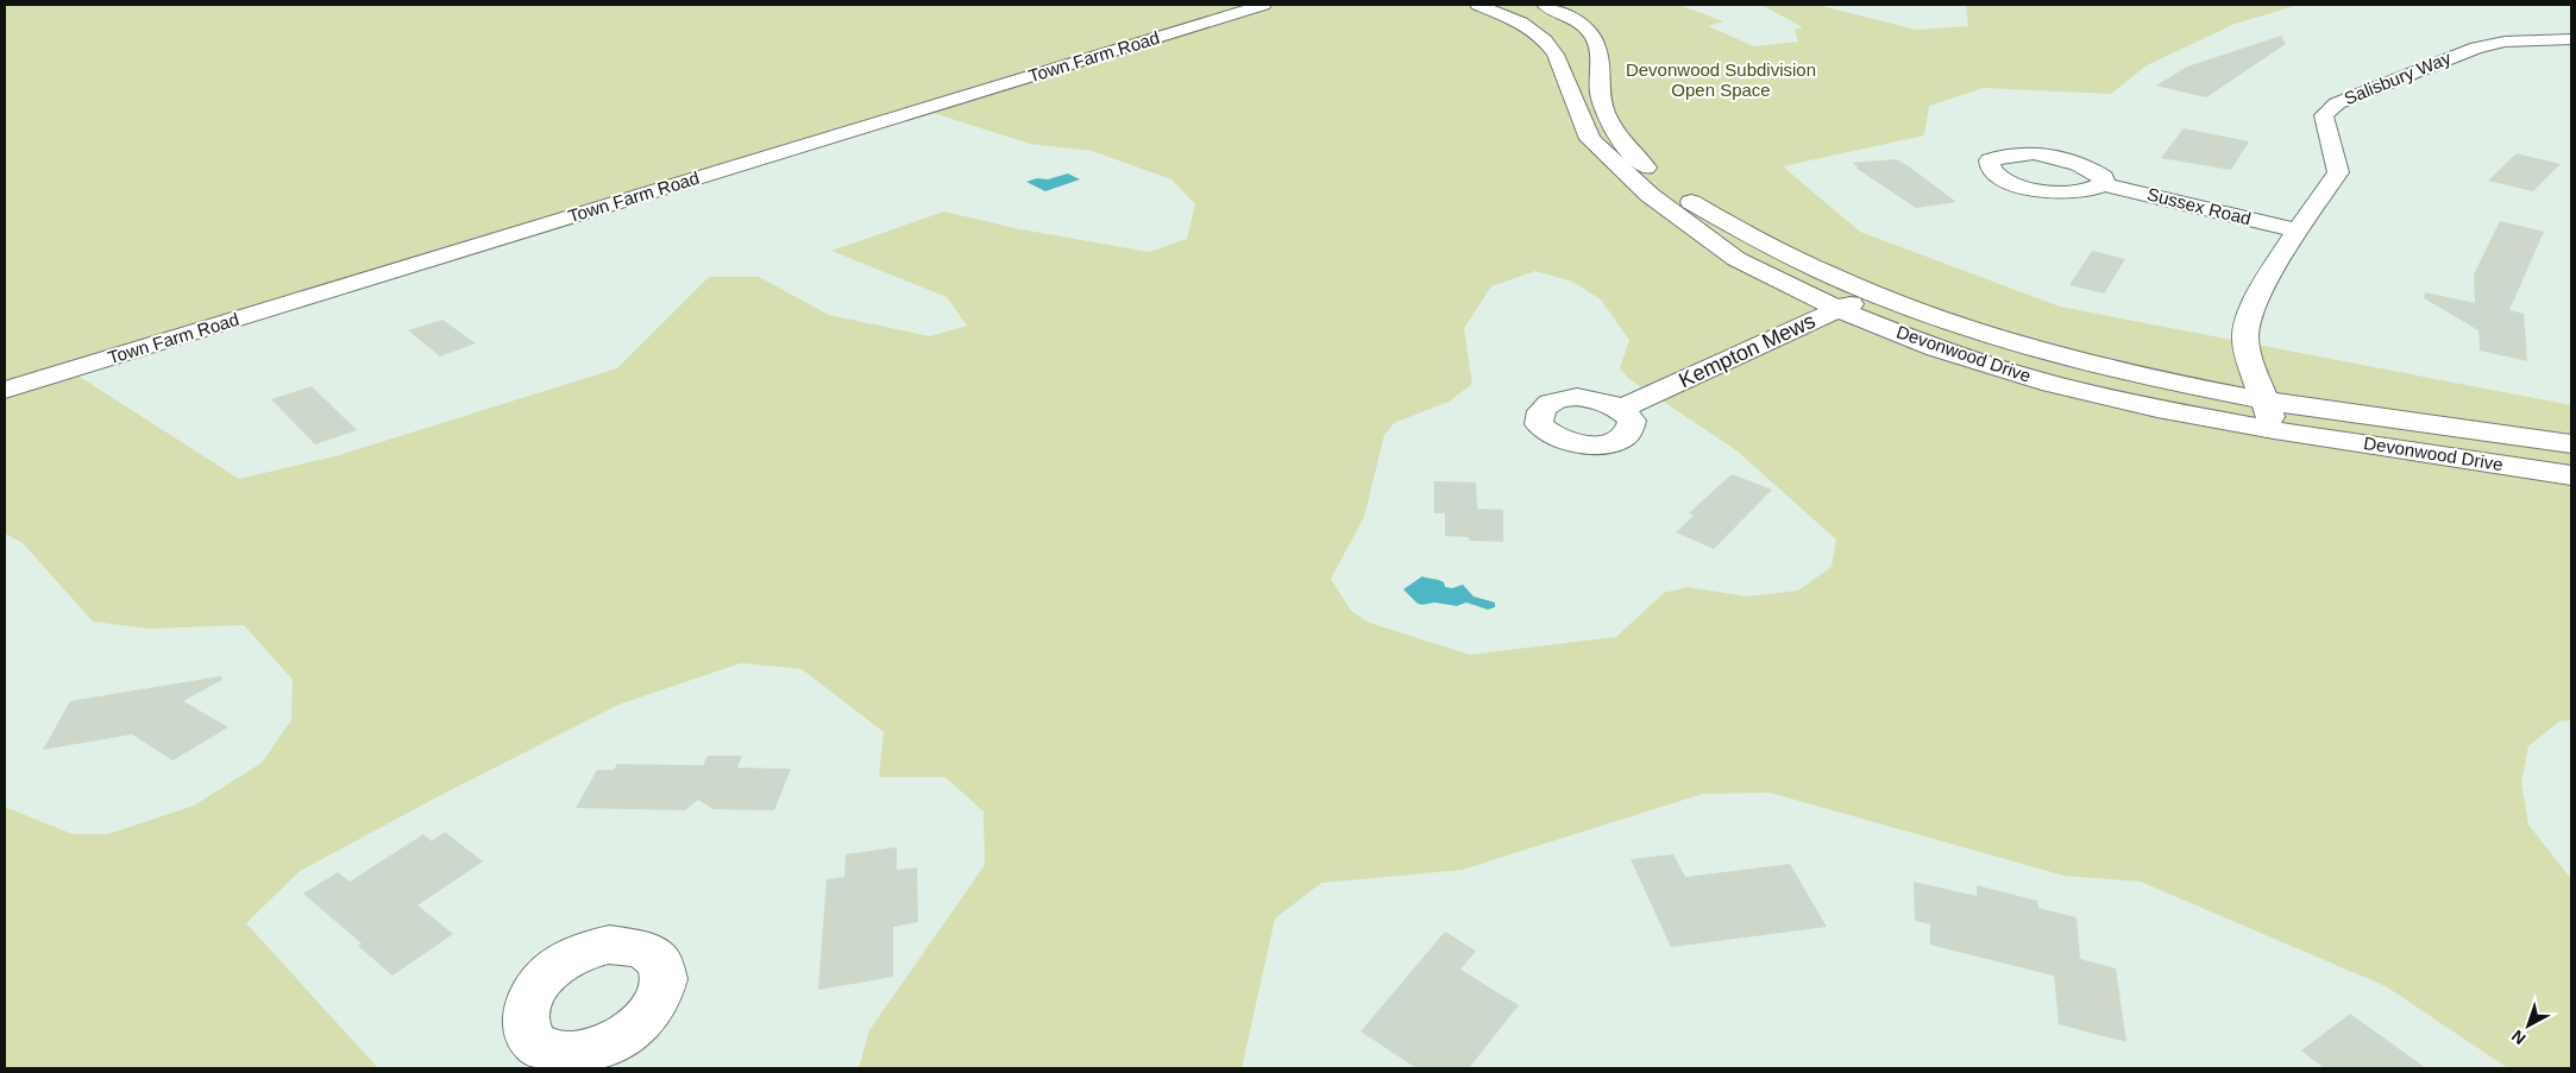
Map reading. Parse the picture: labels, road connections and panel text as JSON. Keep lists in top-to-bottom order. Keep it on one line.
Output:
{"streets":{"street":["Town Farm Road","Salisbury Way","Sussex Road","Kempton Mews","Devonwood Drive"]},"crossings":[["Salisbury Way","Sussex Road"],["Salisbury Way","Devonwood Drive"],["Kempton Mews","Devonwood Drive"]],"parks":["Devonwood Subdivision Open Space"],"north":"bottom left"}
